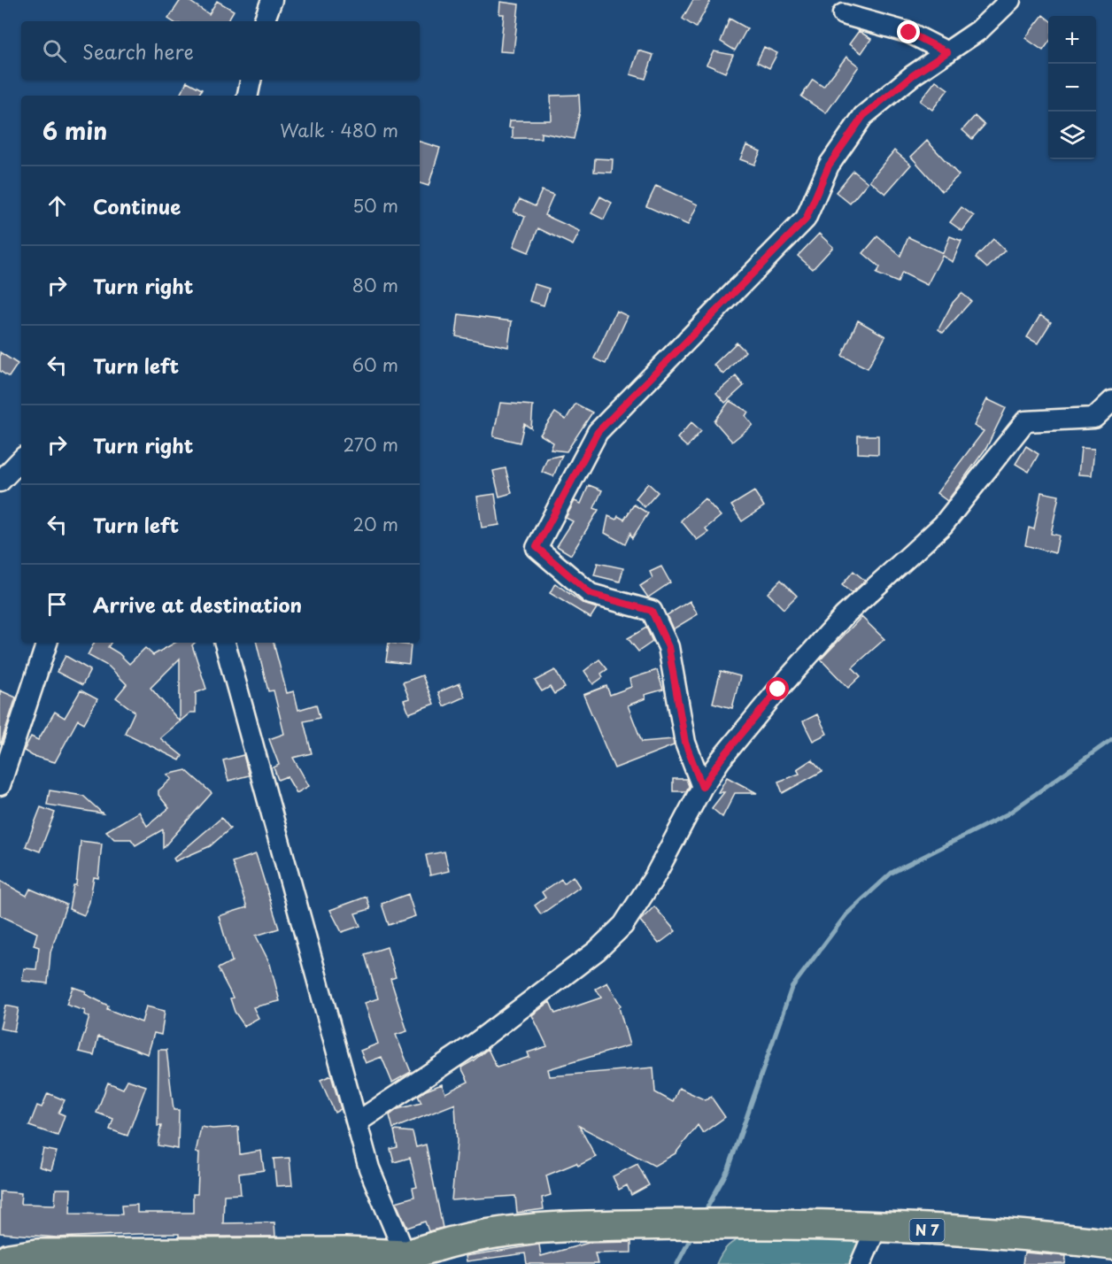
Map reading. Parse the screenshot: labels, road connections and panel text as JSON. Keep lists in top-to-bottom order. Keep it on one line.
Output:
{"streets":{"main road":["N 7"]},"page":{"map_buttons":["+","−"],"search":"Search here","heading":["6 min","Walk · 480 m"],"list":[["Continue","50 m"],["Turn right","80 m"],["Turn left","60 m"],["Turn right","270 m"],["Turn left","20 m"],"Arrive at destination"]}}
